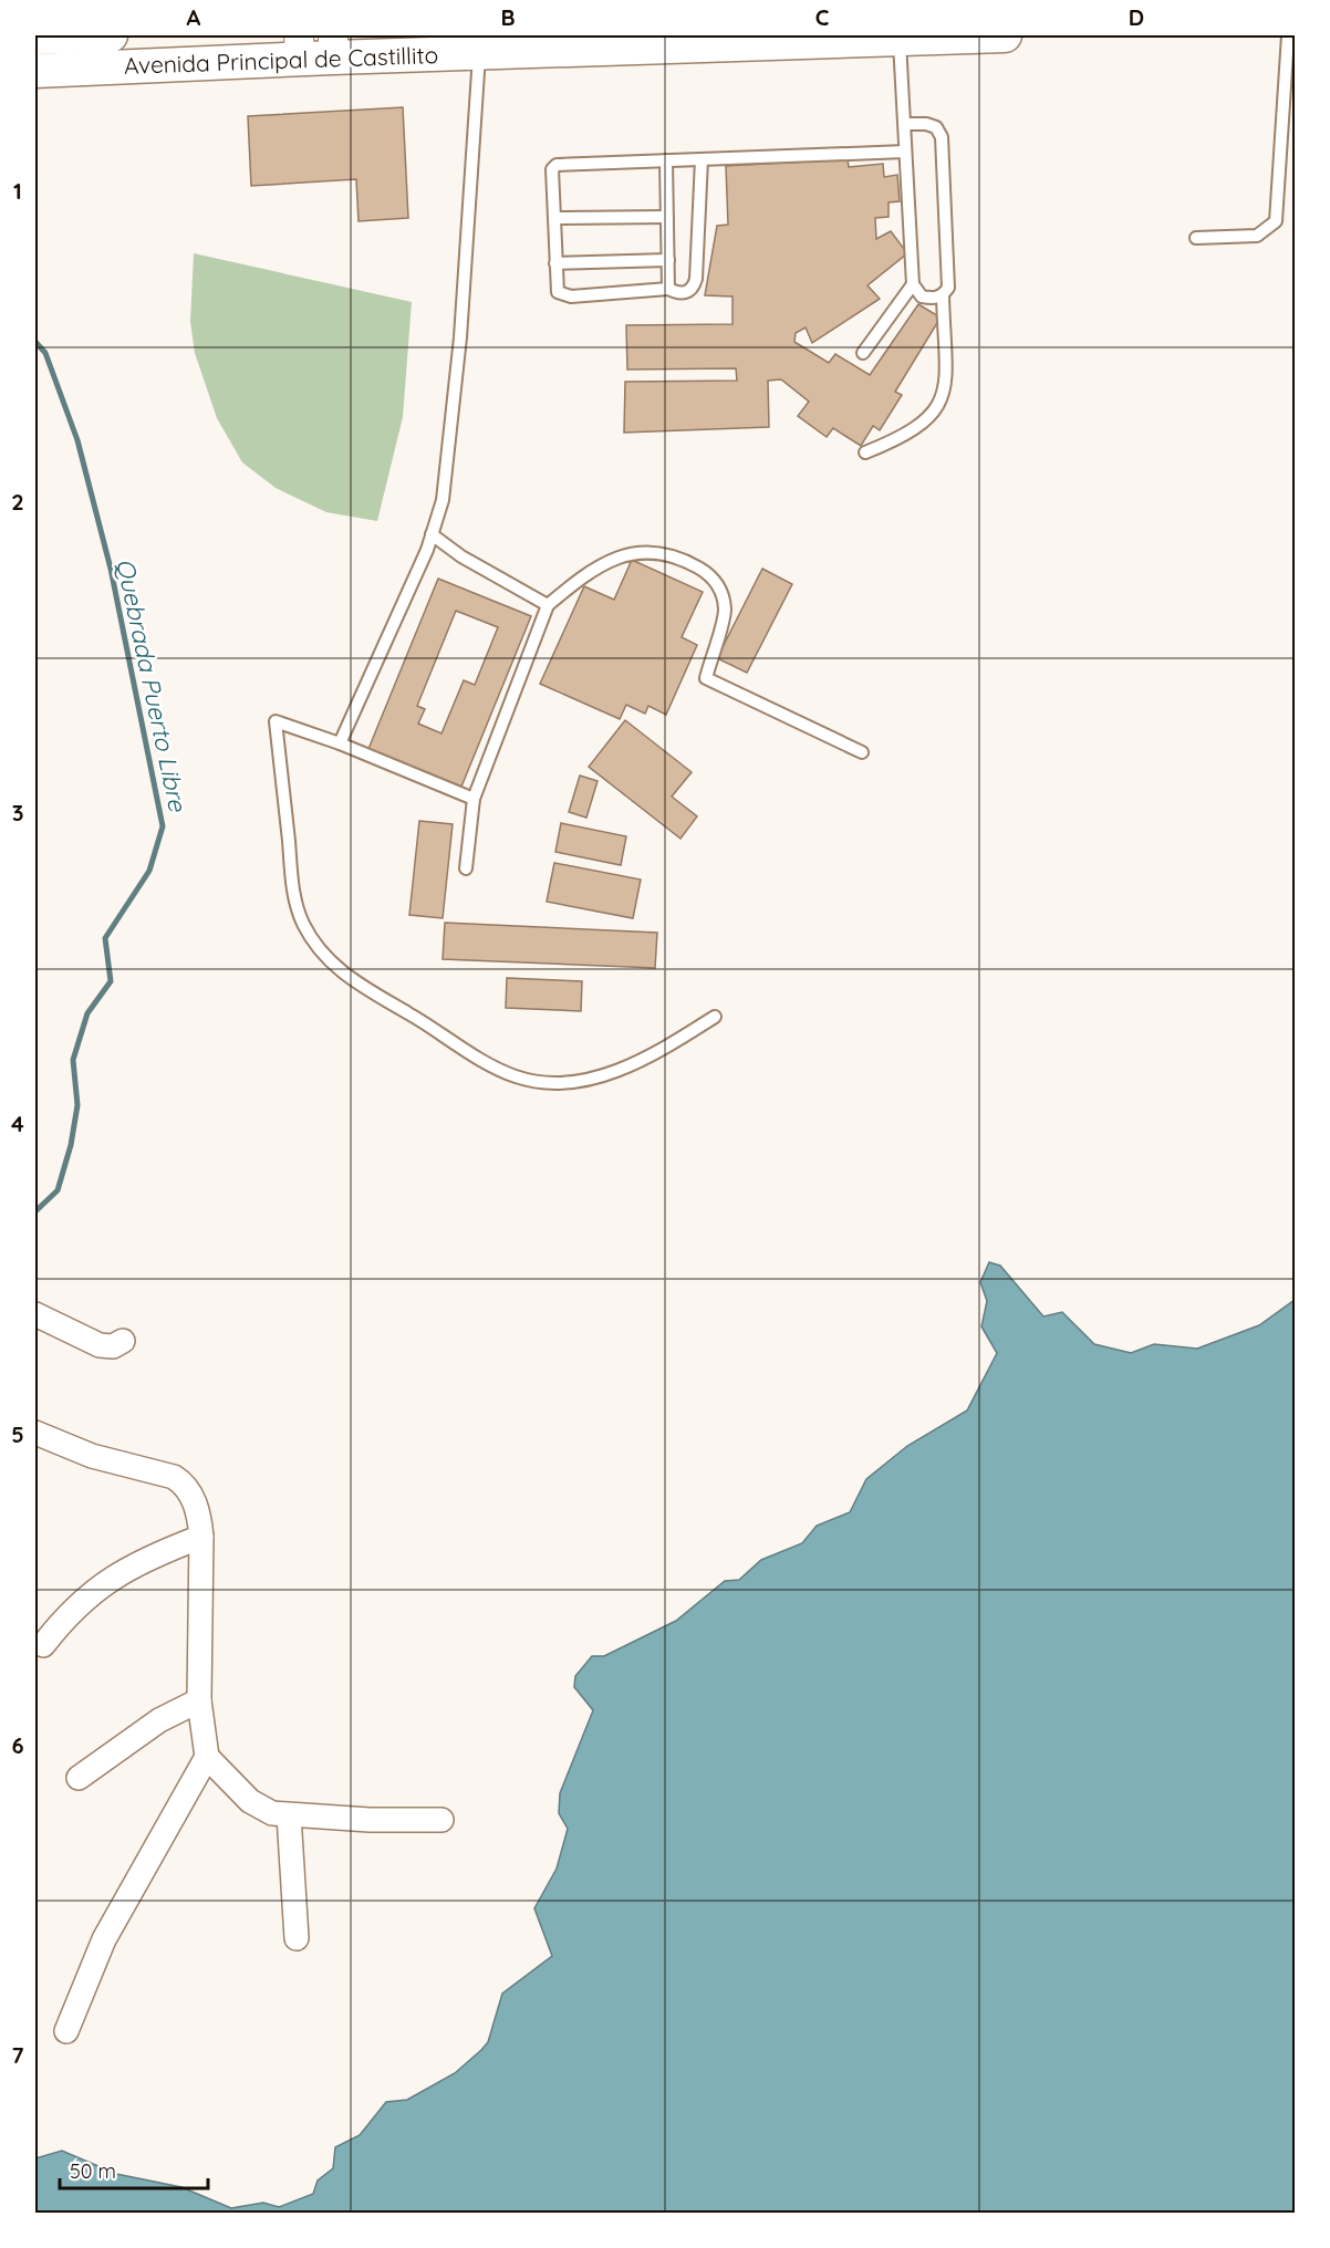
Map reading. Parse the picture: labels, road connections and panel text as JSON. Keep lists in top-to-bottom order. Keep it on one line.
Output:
{"streets":{"main road":["Avenida Principal de Castillito"]},"water":["Quebrada Puerto Libre"],"scale_bar":"50 m","grid":{"columns":["A","B","C","D"],"rows":["1","2","3","4","5","6","7"]}}
